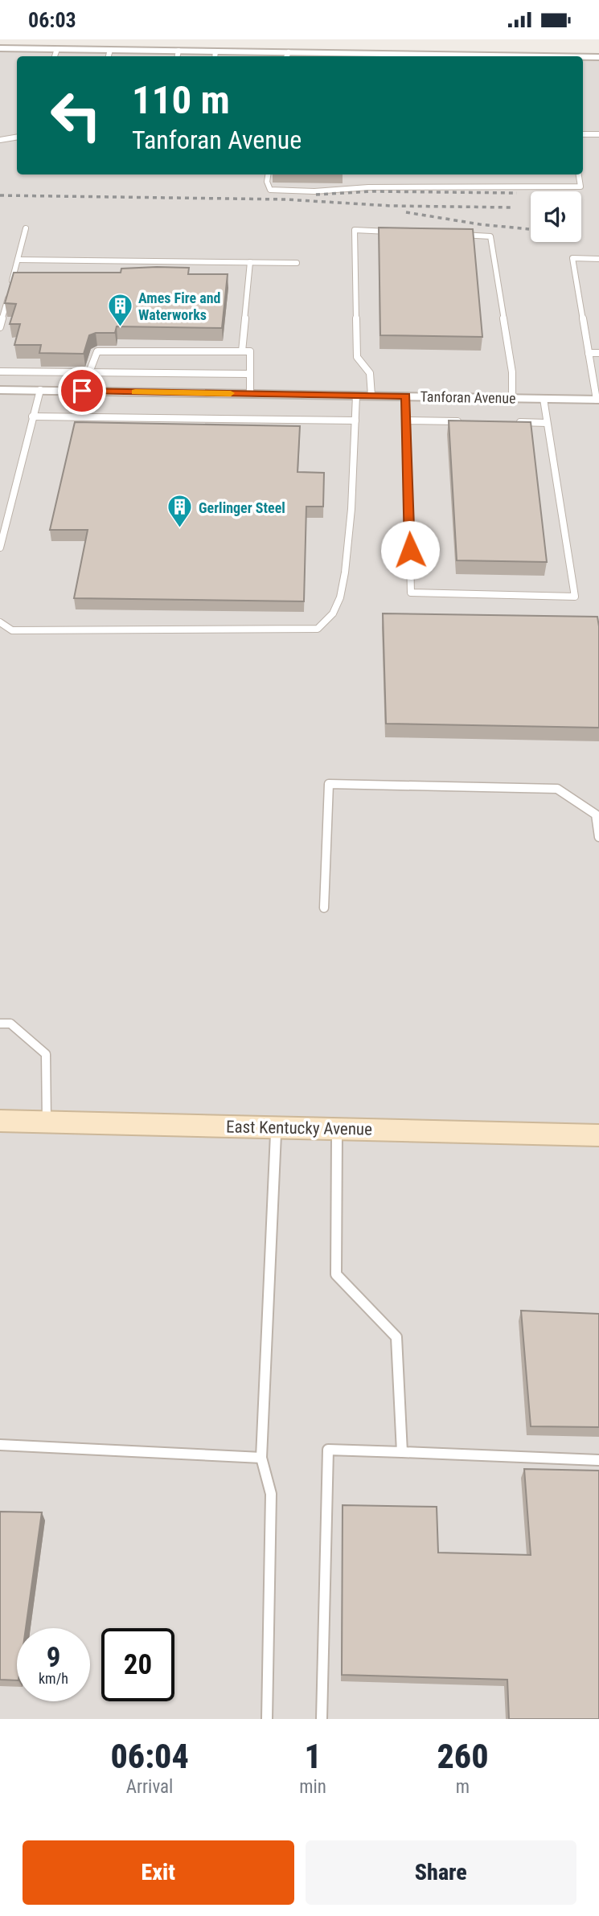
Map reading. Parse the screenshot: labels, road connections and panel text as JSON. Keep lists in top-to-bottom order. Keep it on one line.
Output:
{"streets":{"street":["Tanforan Avenue","East Kentucky Avenue"]},"places":{"building":["Ames Fire and Waterworks","Gerlinger Steel"]},"page":{"status":"06:03","turn":["110 m","Tanforan Avenue"],"speed":"9 km/h","limit":"20","eta":["06:04","Arrival","1","min","260","m"],"buttons":["Exit","Share"]}}
